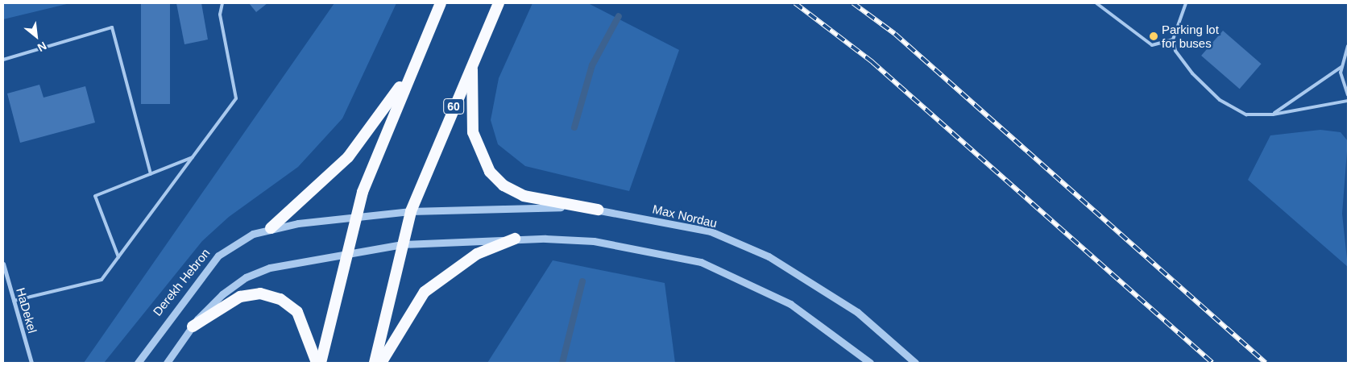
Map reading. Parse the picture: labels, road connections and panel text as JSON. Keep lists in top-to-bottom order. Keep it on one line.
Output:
{"streets":{"highway":["60"],"street":["Max Nordau","Derekh Hebron","HaDekel"]},"crossings":[["60","Max Nordau"],["60","Derekh Hebron"],["Max Nordau","Derekh Hebron"]],"places":["Parking lot for buses"],"north":"bottom right"}
